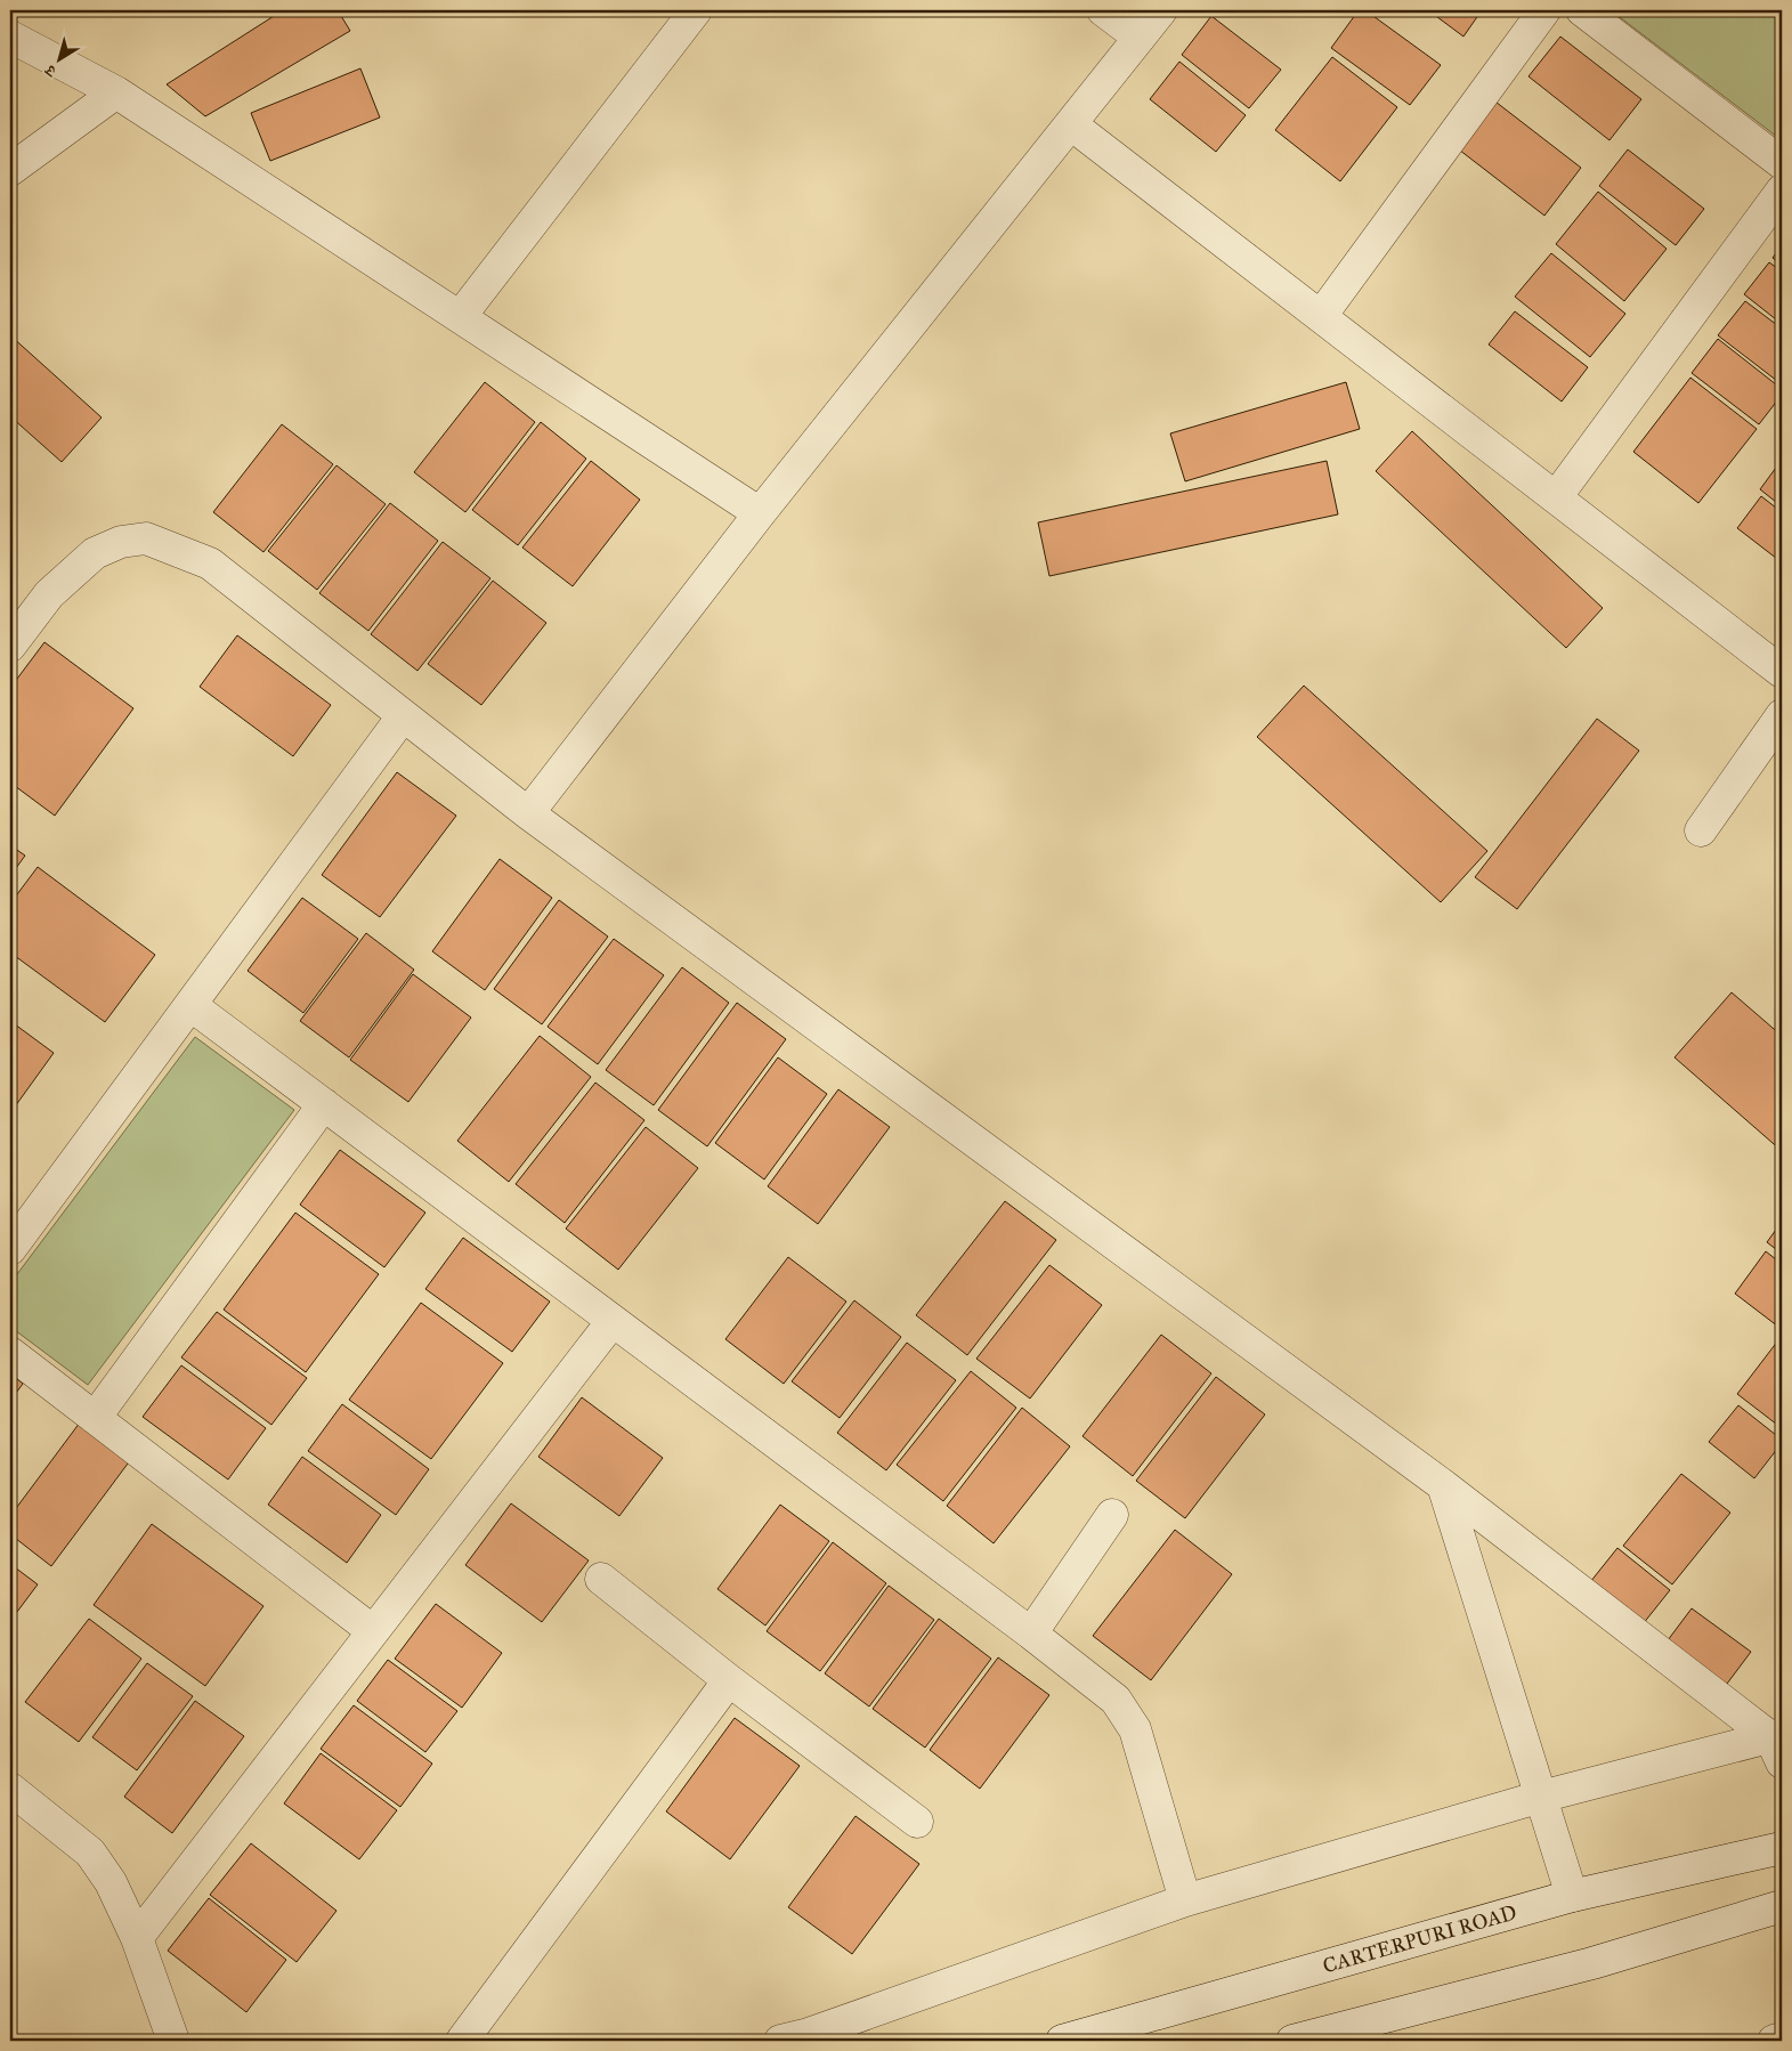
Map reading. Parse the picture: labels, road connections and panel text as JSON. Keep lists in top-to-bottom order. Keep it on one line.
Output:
{"streets":{"street":["CARTERPURI ROAD"]},"north":"bottom left"}
